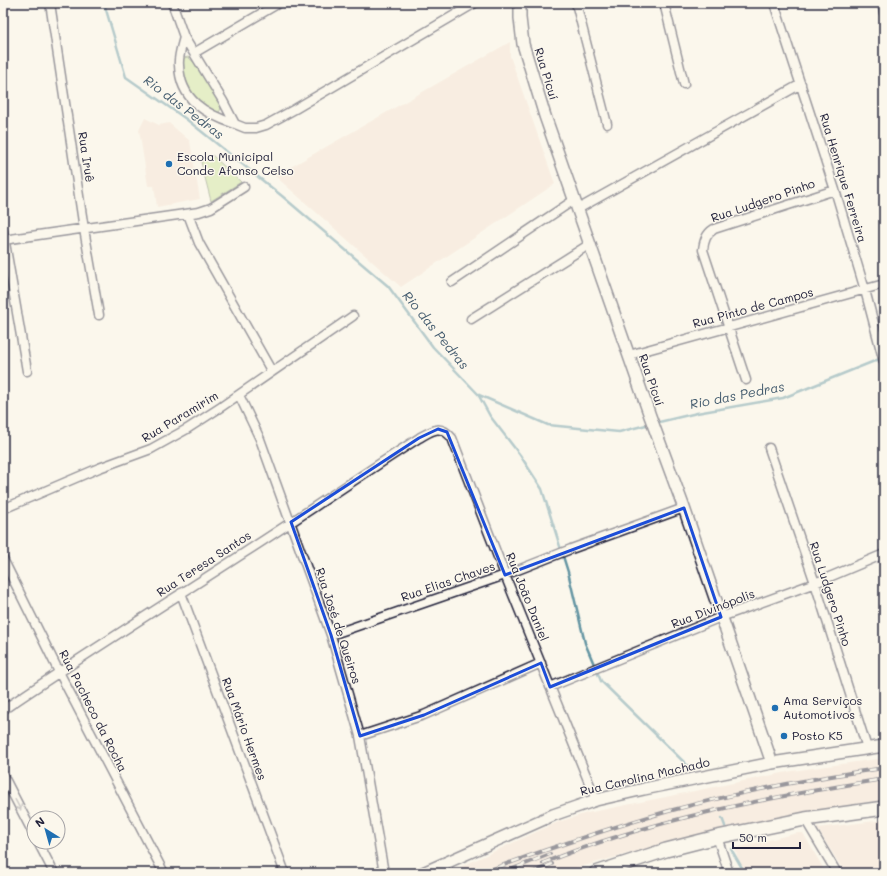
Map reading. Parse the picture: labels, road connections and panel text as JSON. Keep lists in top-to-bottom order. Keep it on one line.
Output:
{"streets":{"street":["Rua Picuí","Rua Iruê","Rua Henrique Ferreira","Rua Ludgero Pinho","Rua Pinto de Campos","Rua Paramirim","Rua Teresa Santos","Rua Elias Chaves","Rua João Daniel","Rua Divinópolis","Rua José de Queiros","Rua Pacheco da Rocha","Rua Mário Hermes","Rua Carolina Machado"]},"crossings":[["Rua Picuí","Rua Pinto de Campos"],["Rua Picuí","Rua Elias Chaves"],["Rua Picuí","Rua Divinópolis"],["Rua Picuí","Rua Carolina Machado"],["Rua Henrique Ferreira","Rua Ludgero Pinho"],["Rua Henrique Ferreira","Rua Pinto de Campos"],["Rua Ludgero Pinho","Rua Pinto de Campos"],["Rua Ludgero Pinho","Rua Divinópolis"],["Rua Ludgero Pinho","Rua Carolina Machado"],["Rua Paramirim","Rua José de Queiros"],["Rua Teresa Santos","Rua João Daniel"],["Rua Teresa Santos","Rua José de Queiros"],["Rua Teresa Santos","Rua Pacheco da Rocha"],["Rua Teresa Santos","Rua Mário Hermes"],["Rua Elias Chaves","Rua João Daniel"],["Rua Elias Chaves","Rua José de Queiros"],["Rua João Daniel","Rua Divinópolis"],["Rua João Daniel","Rua Carolina Machado"]],"water":["Rio das Pedras"],"places":["Escola Municipal Conde Afonso Celso","Ama Serviços Automotivos","Posto K5"],"scale_bar":"50 m","north":"top left"}
